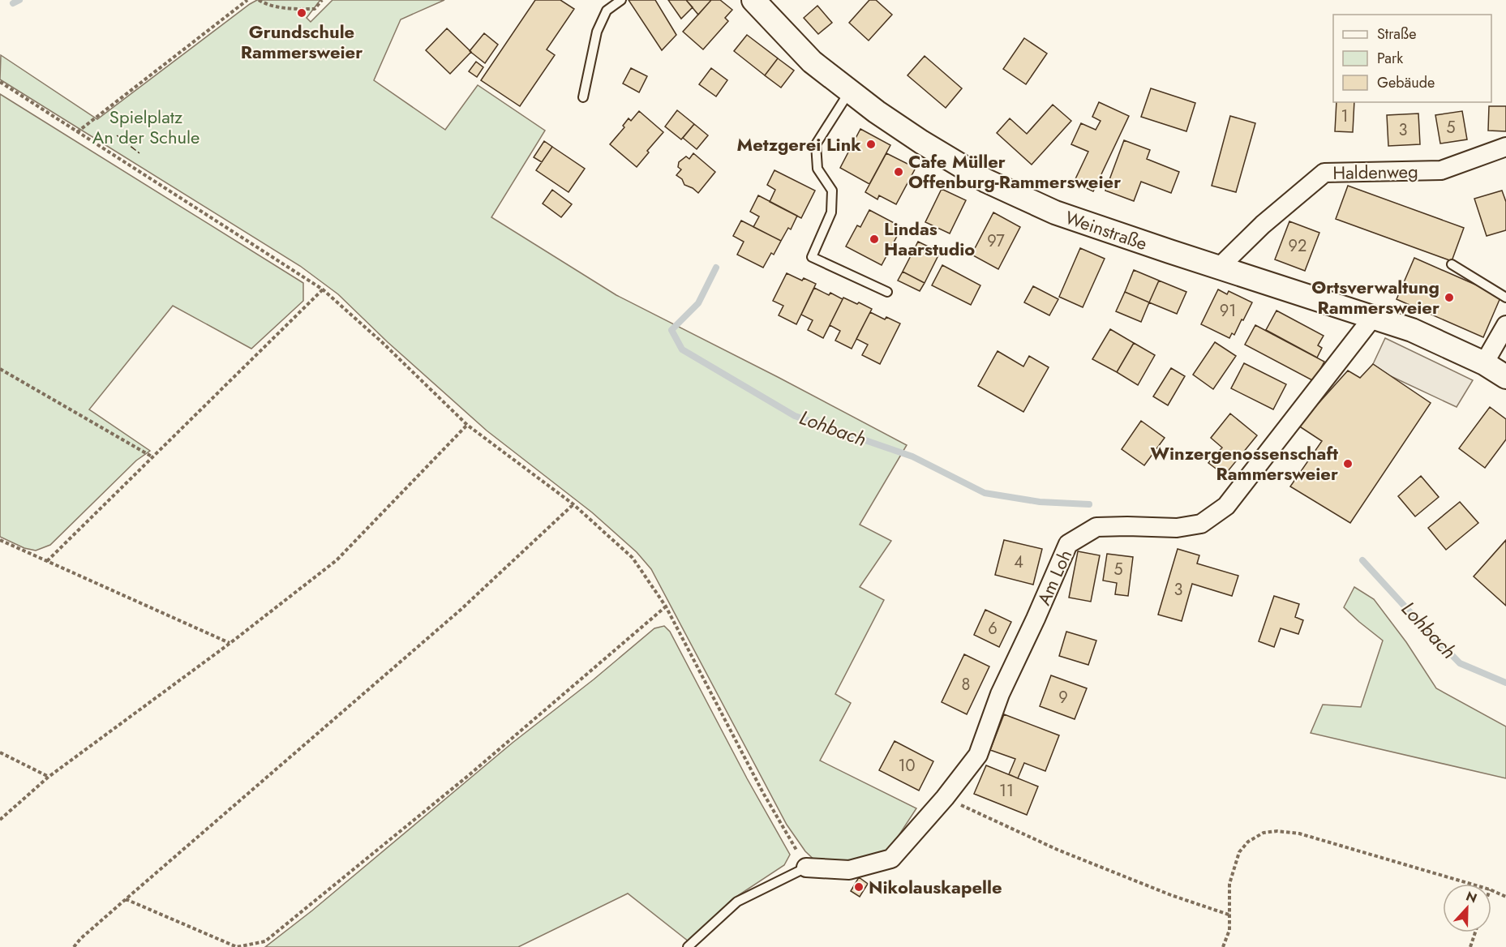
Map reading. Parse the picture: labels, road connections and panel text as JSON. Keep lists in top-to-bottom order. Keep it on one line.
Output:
{"streets":{"street":["Haldenweg","Weinstraße","Am Loh"]},"crossings":[["Haldenweg","Weinstraße"],["Weinstraße","Am Loh"]],"water":["Lohbach"],"parks":["Spielplatz An der Schule"],"places":["Grundschule Rammersweier","Metzgerei Link","Cafe Müller Offenburg-Rammersweier","Lindas Haarstudio","Ortsverwaltung Rammersweier","Winzergenossenschaft Rammersweier","Nikolauskapelle"],"house_numbers":["1","5","3","97","92","91","4","5","3","6","8","9","10","11"],"legend":["Straße","Park","Gebäude"],"north":"top"}
